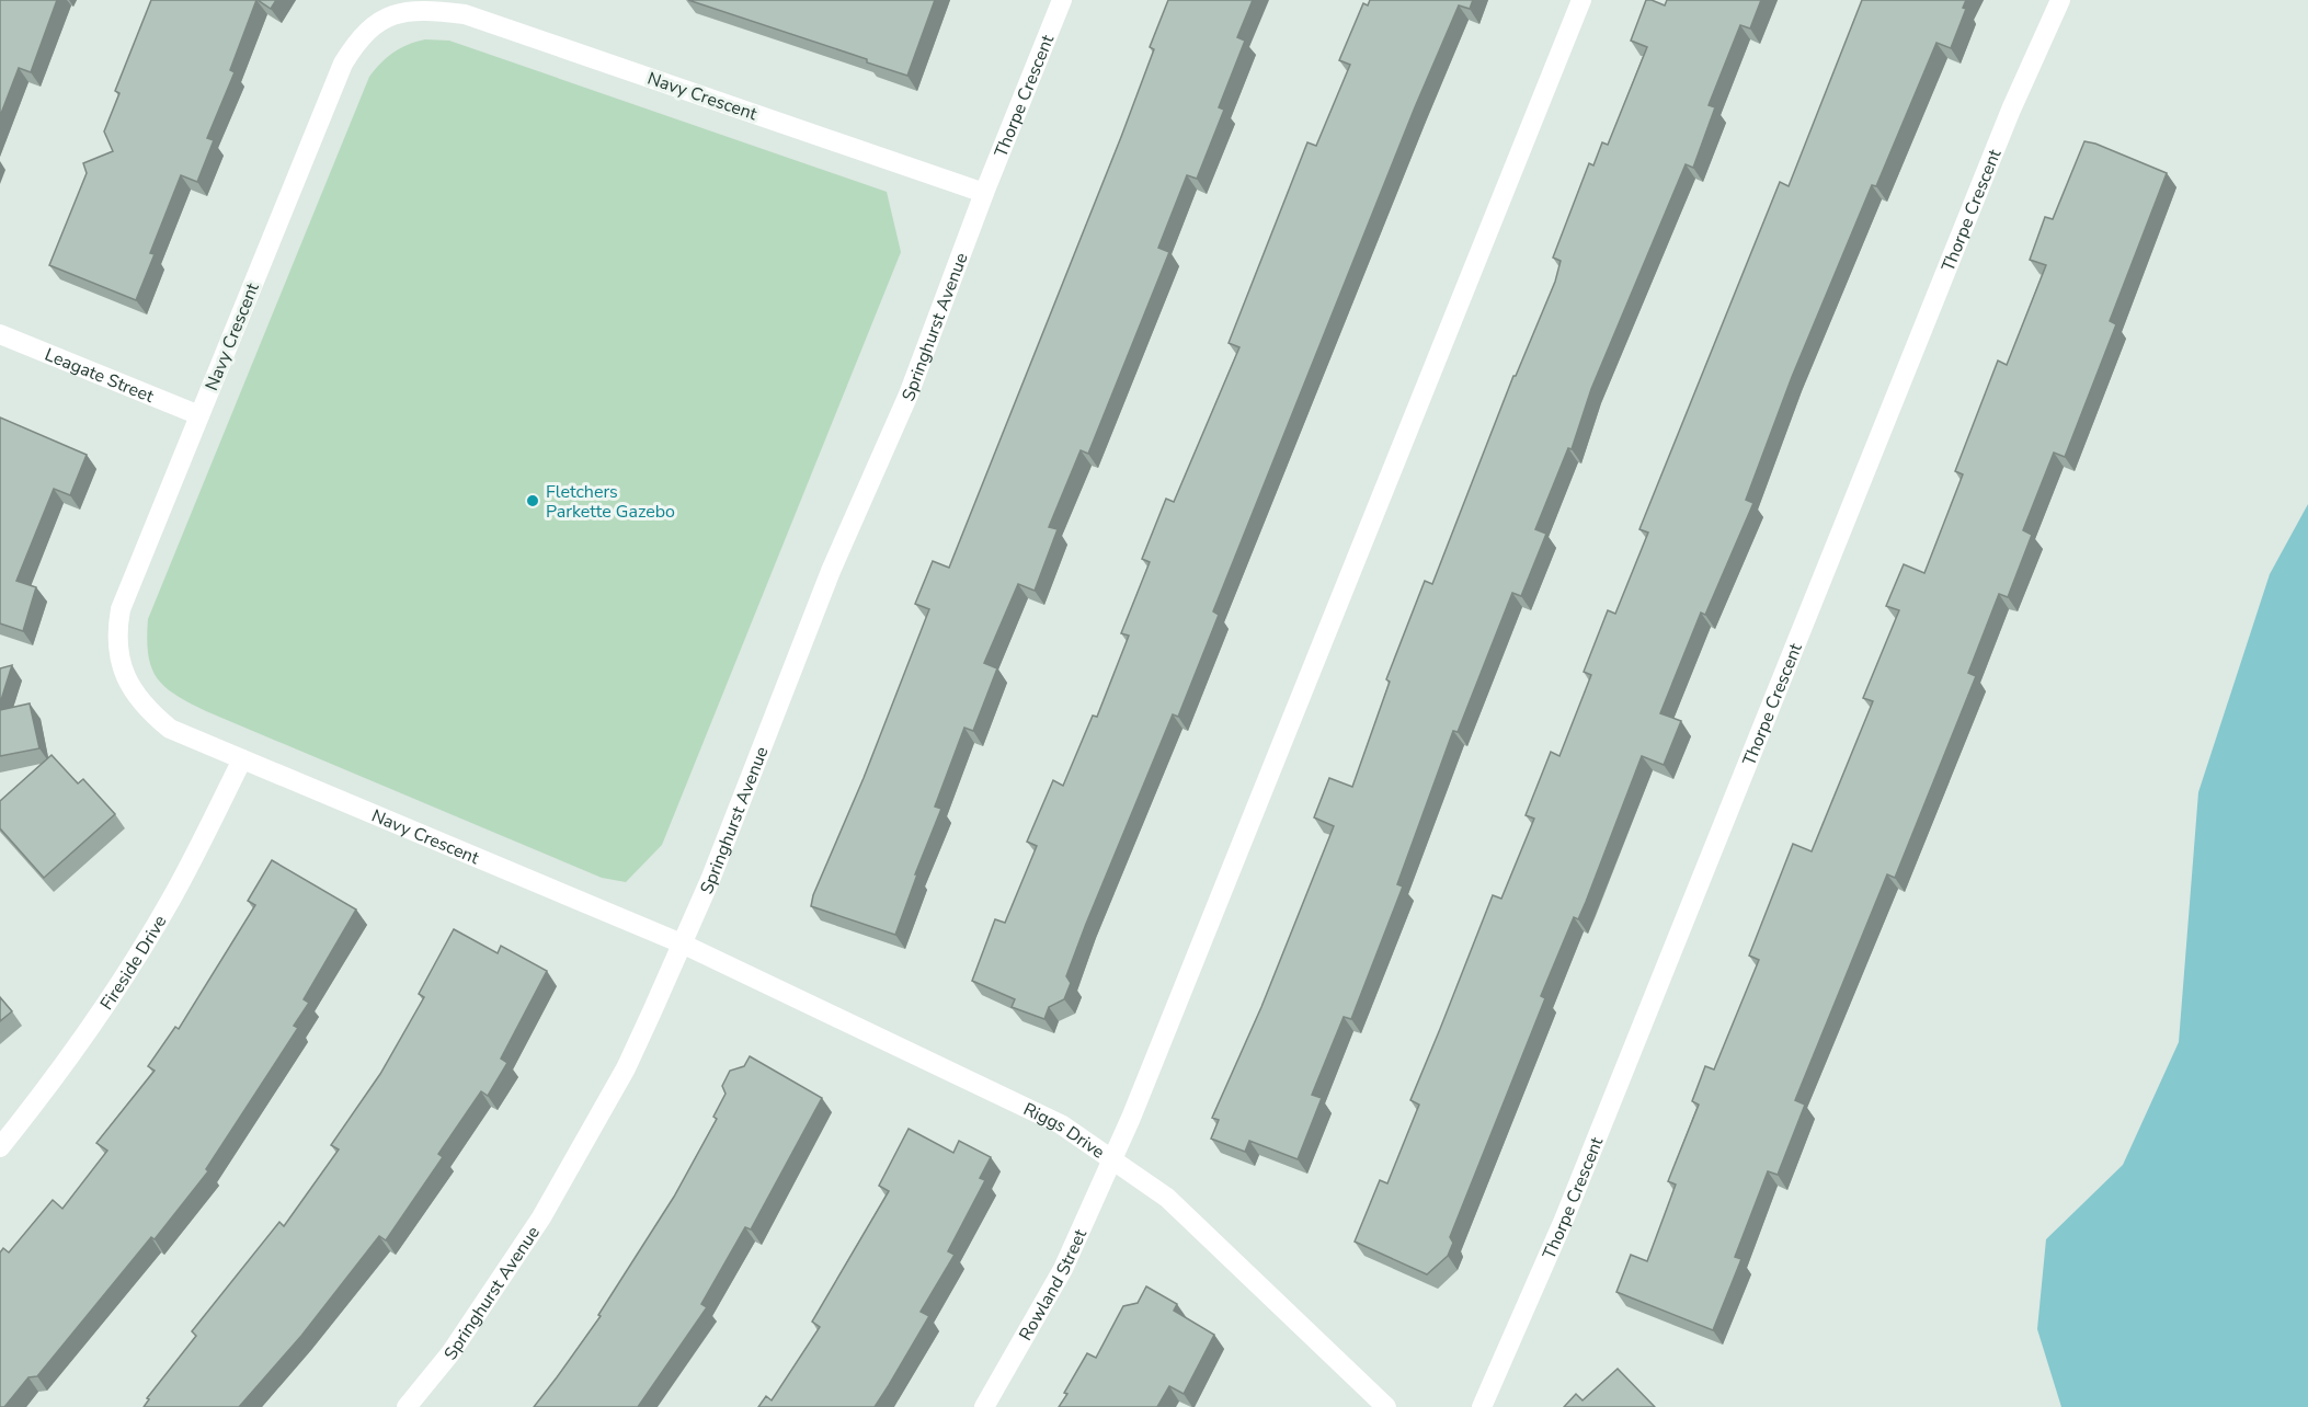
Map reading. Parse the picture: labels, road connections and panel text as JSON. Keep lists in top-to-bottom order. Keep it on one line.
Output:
{"streets":{"street":["Navy Crescent","Thorpe Crescent","Springhurst Avenue","Leagate Street","Fireside Drive","Riggs Drive","Rowland Street"]},"crossings":[["Navy Crescent","Thorpe Crescent"],["Navy Crescent","Springhurst Avenue"],["Navy Crescent","Leagate Street"],["Navy Crescent","Fireside Drive"],["Navy Crescent","Riggs Drive"],["Thorpe Crescent","Springhurst Avenue"],["Springhurst Avenue","Riggs Drive"],["Riggs Drive","Rowland Street"]],"places":["Fletchers Parkette Gazebo"]}
